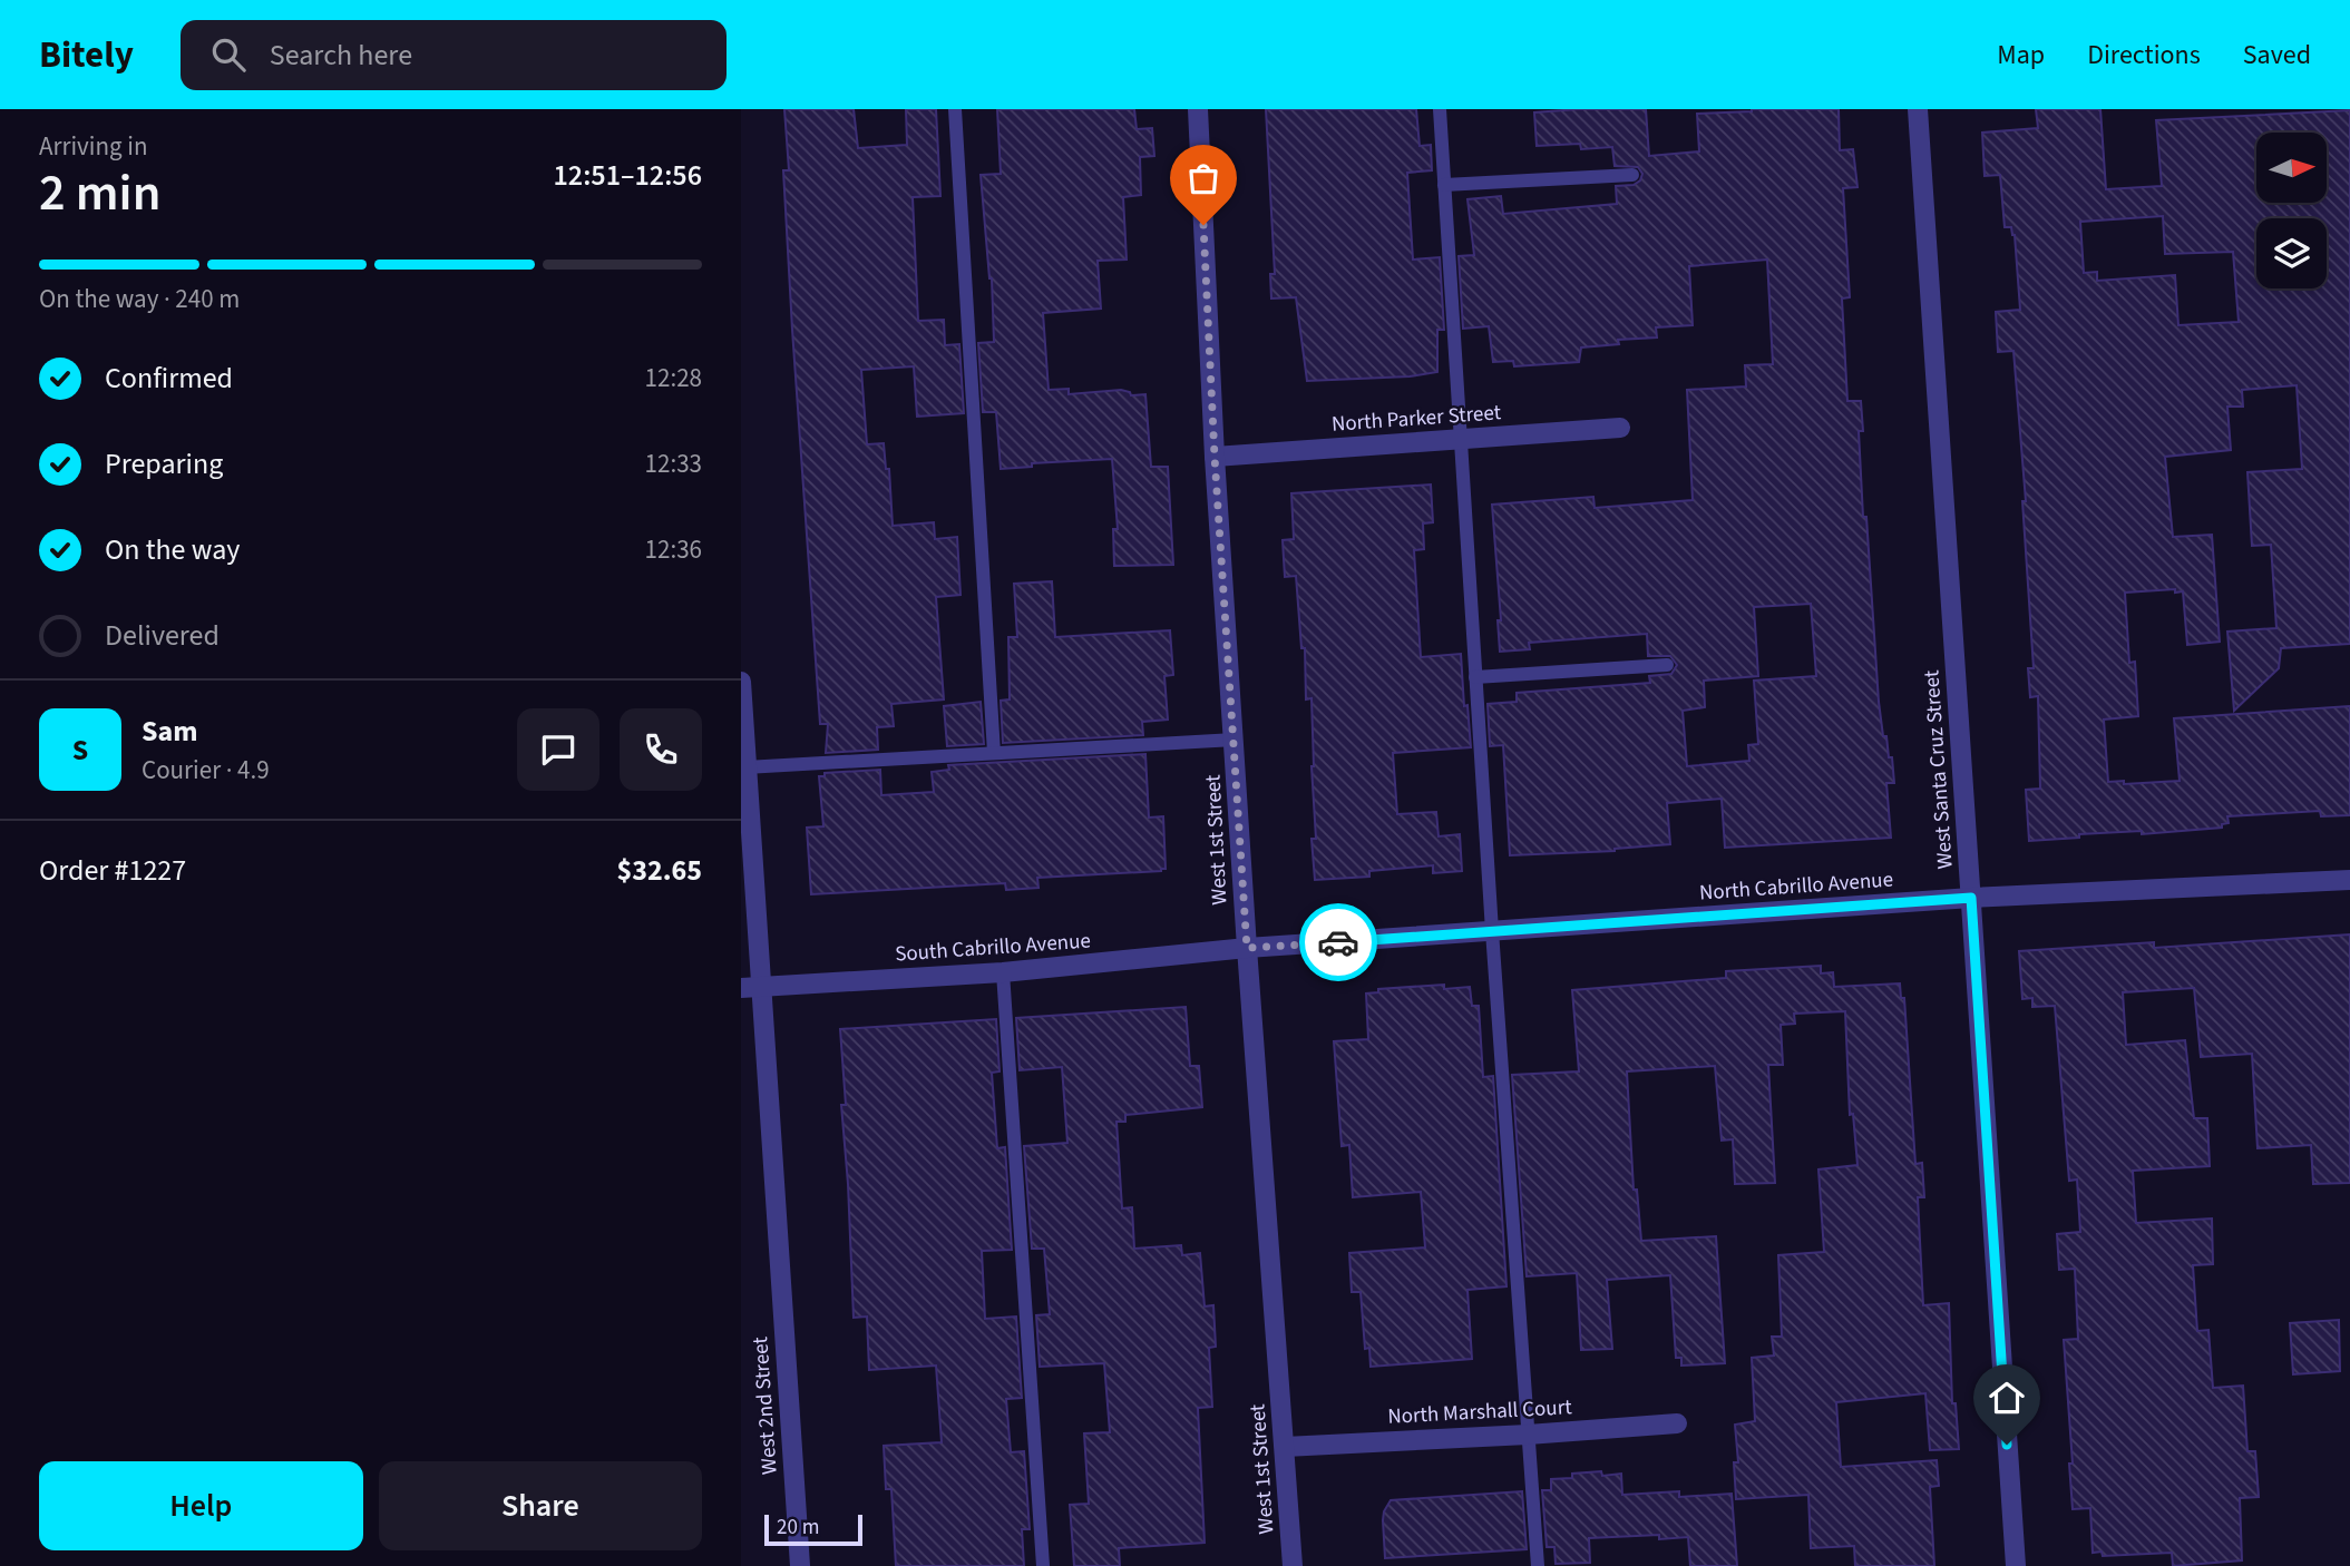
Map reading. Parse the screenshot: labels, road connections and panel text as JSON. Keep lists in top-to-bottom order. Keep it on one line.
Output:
{"streets":{"street":["North Parker Street","West Santa Cruz Street","West 1st Street","North Cabrillo Avenue","South Cabrillo Avenue","West 2nd Street","North Marshall Court"]},"crossings":[["North Parker Street","West 1st Street"],["West Santa Cruz Street","North Cabrillo Avenue"],["West 1st Street","North Cabrillo Avenue"],["West 1st Street","South Cabrillo Avenue"],["West 1st Street","North Marshall Court"],["North Cabrillo Avenue","South Cabrillo Avenue"],["South Cabrillo Avenue","West 2nd Street"]],"scale_bar":"20 m","north":"right","page":{"header":"Bitely","search":"Search here","nav":["Map","Directions","Saved"],"heading":["2 min","Arriving in","12:51–12:56"],"panel":["Sam","Courier · 4.9","Order #1227","$32.65"],"bar":"On the way · 240 m","list":[["Confirmed","12:28"],["Preparing","12:33"],["On the way","12:36"],"Delivered"],"round":"S","buttons":["Help","Share"],"scale":"20 m"}}
